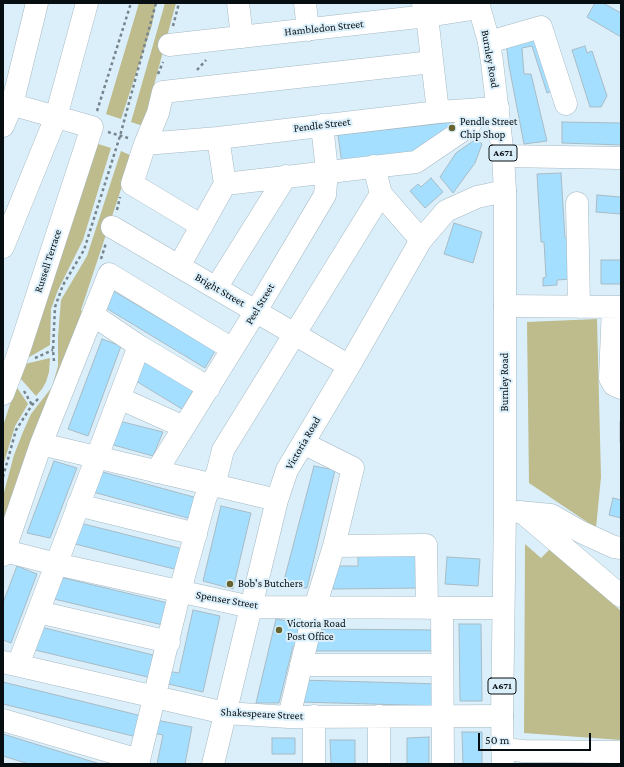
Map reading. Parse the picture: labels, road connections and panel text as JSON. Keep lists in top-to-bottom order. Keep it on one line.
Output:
{"streets":{"street":["Hambledon Street","Burnley Road","Pendle Street","A671","Russell Terrace","Bright Street","Peel Street","Victoria Road","Spenser Street","Shakespeare Street"]},"crossings":[["Hambledon Street","Burnley Road"],["Burnley Road","Pendle Street"],["Burnley Road","Victoria Road"],["Burnley Road","Spenser Street"],["Burnley Road","Shakespeare Street"],["Pendle Street","Peel Street"],["Bright Street","Peel Street"],["Bright Street","Victoria Road"],["Victoria Road","Spenser Street"],["Victoria Road","Shakespeare Street"]],"places":["Pendle Street Chip Shop","Bob's Butchers","Victoria Road Post Office"],"scale_bar":"50 m"}
